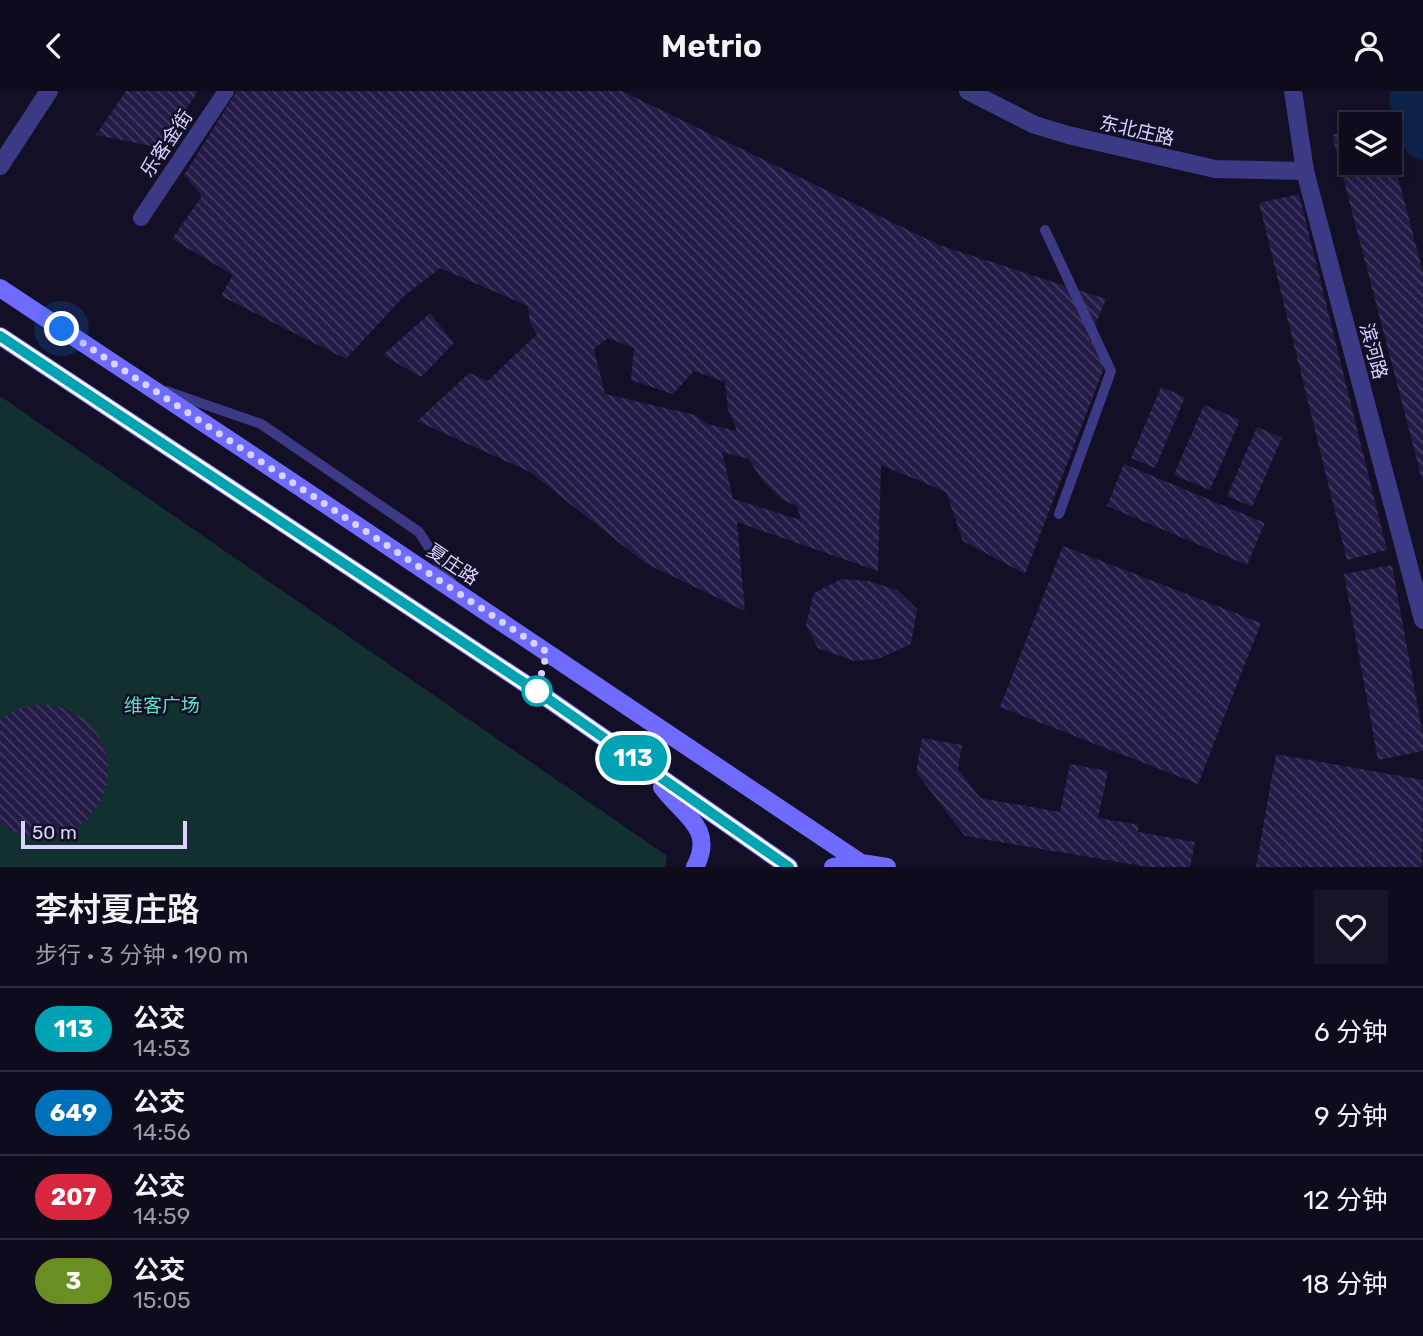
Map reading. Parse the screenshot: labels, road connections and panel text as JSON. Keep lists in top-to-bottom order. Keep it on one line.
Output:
{"streets":{"main road":["夏庄路"],"street":["东北庄路","乐客金街","滨河路"]},"crossings":[["东北庄路","滨河路"]],"parks":["维客广场"],"lines":["bus line 113"],"scale_bar":"50 m","page":{"header":"Metrio","on_map":"113","scale":"50 m","heading":["李村夏庄路","步行 · 3 分钟 · 190 m"],"list":[{"mark":"113","name":"公交","note":"14:53","value":"6 分钟"},{"mark":"649","name":"公交","note":"14:56","value":"9 分钟"},{"mark":"207","name":"公交","note":"14:59","value":"12 分钟"},{"mark":"3","name":"公交","note":"15:05","value":"18 分钟"}]}}
